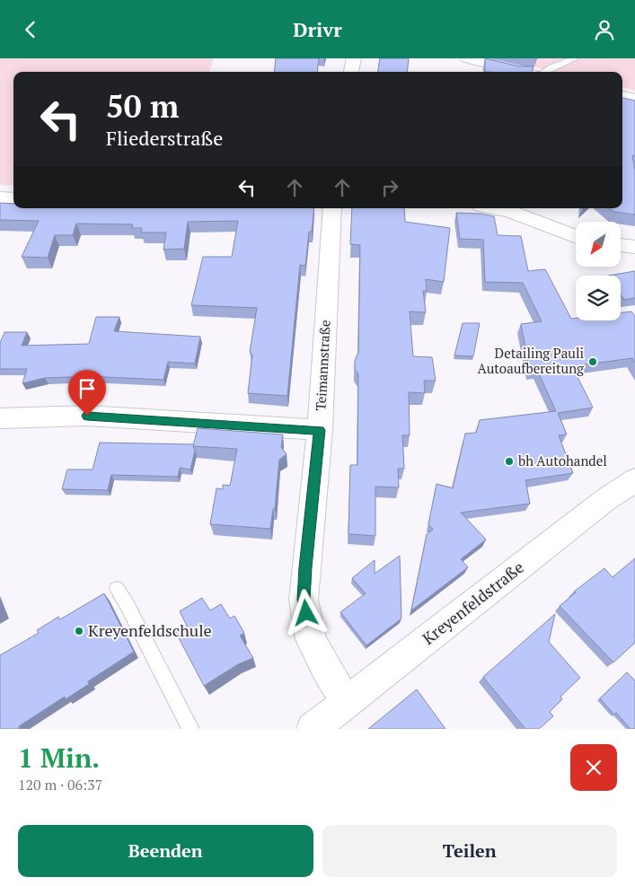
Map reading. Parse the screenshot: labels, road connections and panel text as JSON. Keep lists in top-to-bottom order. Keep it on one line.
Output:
{"streets":{"street":["Teimannstraße","Kreyenfeldstraße"]},"crossings":[["Teimannstraße","Kreyenfeldstraße"]],"places":["Detailing Pauli Autoaufbereitung","bh Autohandel","Kreyenfeldschule"],"north":"bottom left","page":{"header":"Drivr","turn":["50 m","Fliederstraße"],"heading":["1 Min.","120 m · 06:37"],"buttons":["Beenden","Teilen"]}}
